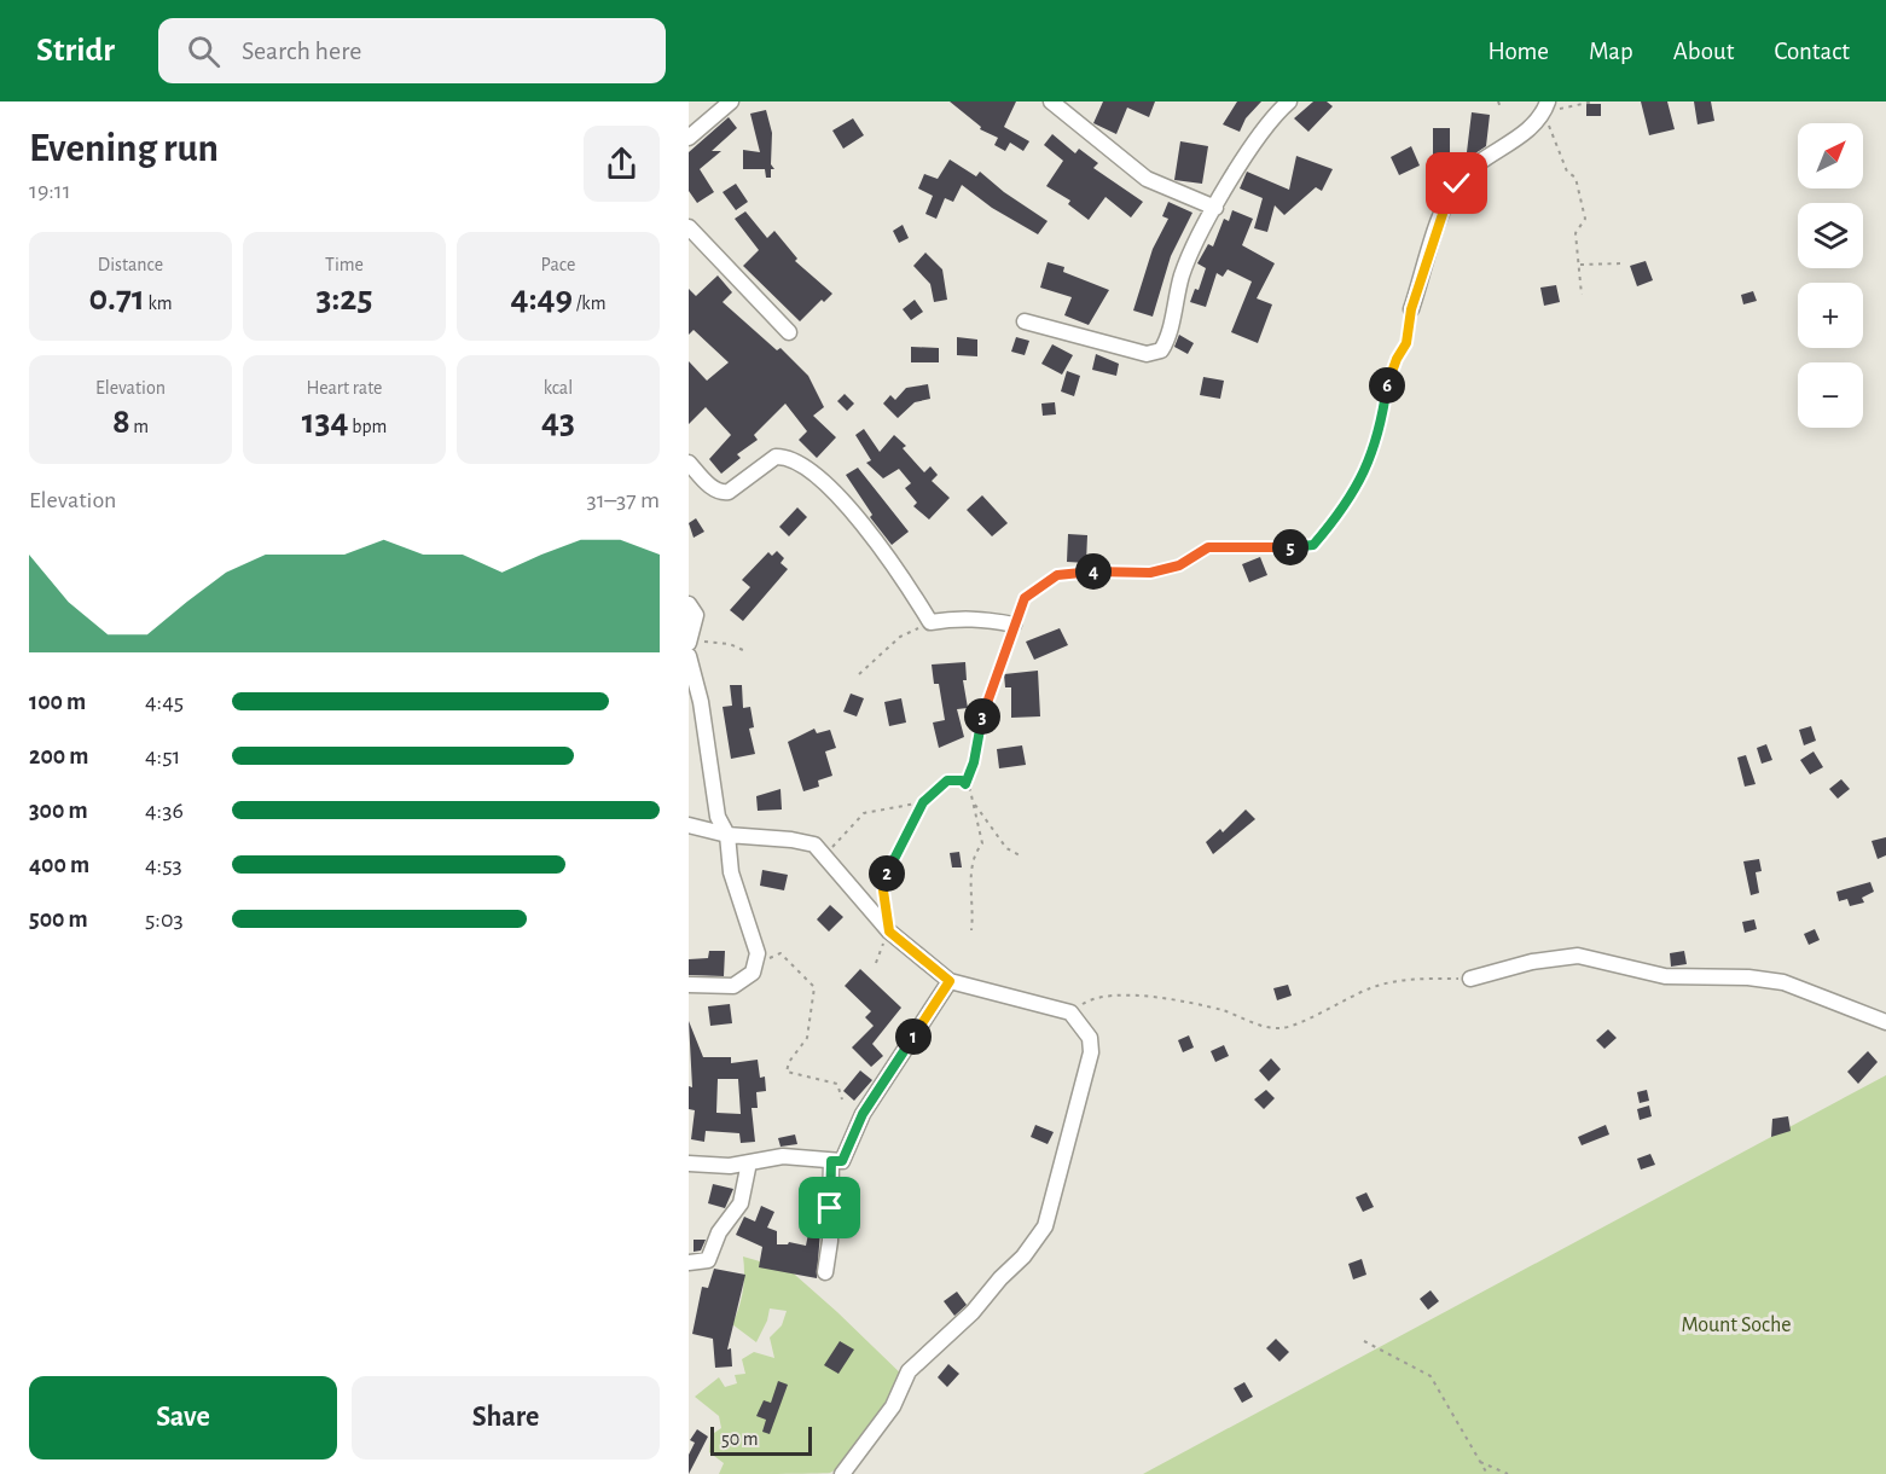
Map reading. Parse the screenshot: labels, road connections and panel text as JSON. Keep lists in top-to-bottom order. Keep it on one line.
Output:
{"parks":["Mount Soche"],"scale_bar":"50 m","north":"top right","page":{"header":"Stridr","search":"Search here","nav":["Home","Map","About","Contact"],"heading":["Evening run","19:11"],"map_buttons":["+","−"],"stats":[["Distance","0.71 km"],["Time","3:25"],["Pace","4:49 /km"],["Elevation","8 m"],["Heart rate","134 bpm"],["kcal","43"]],"pins":["6","5","4","3","2","1"],"chart":["Elevation","31–37 m"],"list":[{"name":"100 m","note":"4:45"},{"name":"200 m","note":"4:51"},{"name":"300 m","note":"4:36"},{"name":"400 m","note":"4:53"},{"name":"500 m","note":"5:03"}],"buttons":["Save","Share"],"scale":"50 m"}}
